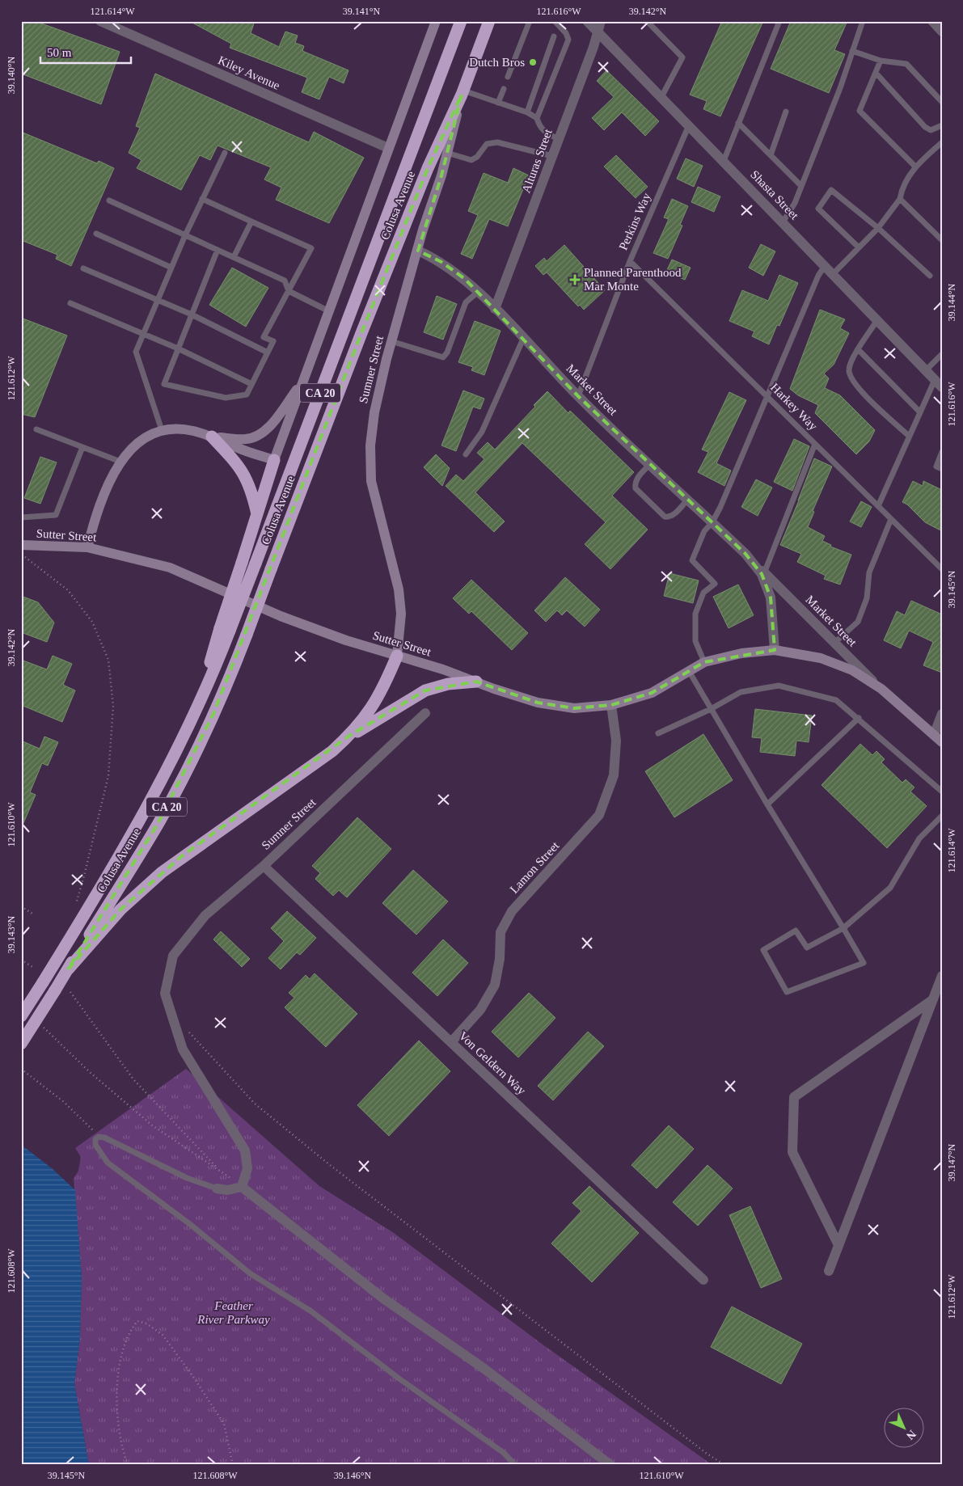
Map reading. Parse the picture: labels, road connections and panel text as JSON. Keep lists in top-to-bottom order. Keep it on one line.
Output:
{"streets":{"highway":["Colusa Avenue","CA 20"],"main road":["Sumner Street","Market Street","Sutter Street"],"street":["Kiley Avenue","Alturas Street","Shasta Street","Lamon Street","Von Geldern Way"],"lane":["Perkins Way","Harkey Way"]},"crossings":[["Kiley Avenue","Colusa Avenue"],["Alturas Street","Shasta Street"],["Alturas Street","Market Street"],["Shasta Street","Perkins Way"],["Colusa Avenue","Sumner Street"],["Perkins Way","Market Street"],["Perkins Way","Harkey Way"],["Sumner Street","Market Street"],["Sumner Street","Sutter Street"],["Sumner Street","Von Geldern Way"],["Market Street","Sutter Street"],["Sutter Street","Lamon Street"],["Lamon Street","Von Geldern Way"]],"parks":["Feather River Parkway"],"places":{"other":["Dutch Bros"],"health":["Planned Parenthood Mar Monte"]},"scale_bar":"50 m","north":"bottom right","coordinates":["121.614°W","39.141°N","121.616°W","39.142°N","39.140°N","39.144°N","121.612°W","39.145°N","121.610°W","39.143°N","39.147°N","121.608°W","39.146°N"]}
